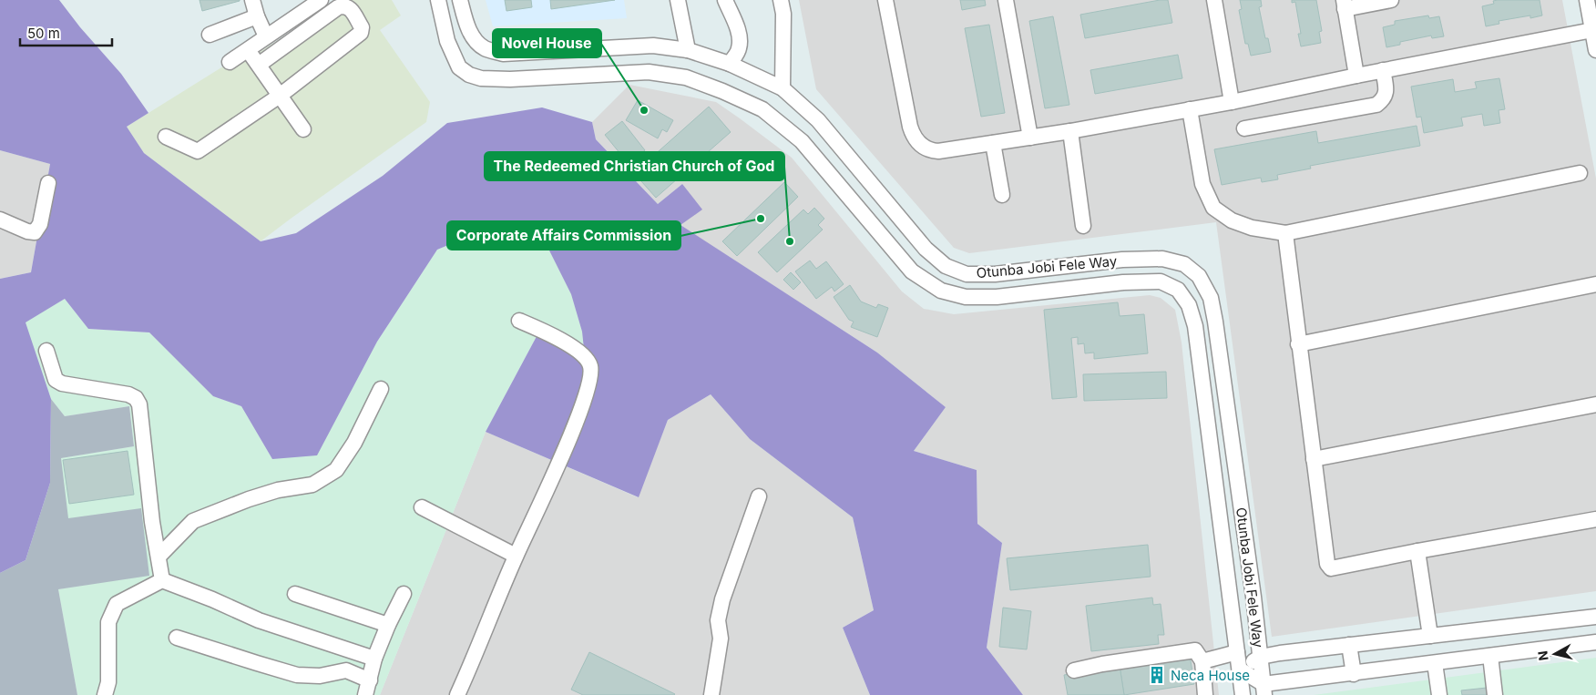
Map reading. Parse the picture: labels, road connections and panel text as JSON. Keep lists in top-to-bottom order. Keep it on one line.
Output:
{"streets":{"street":["Otunba Jobi Fele Way"]},"places":{"other":["Novel House","Corporate Affairs Commission","The Redeemed Christian Church of God"],"building":["Neca House"]},"scale_bar":"50 m","north":"left"}
